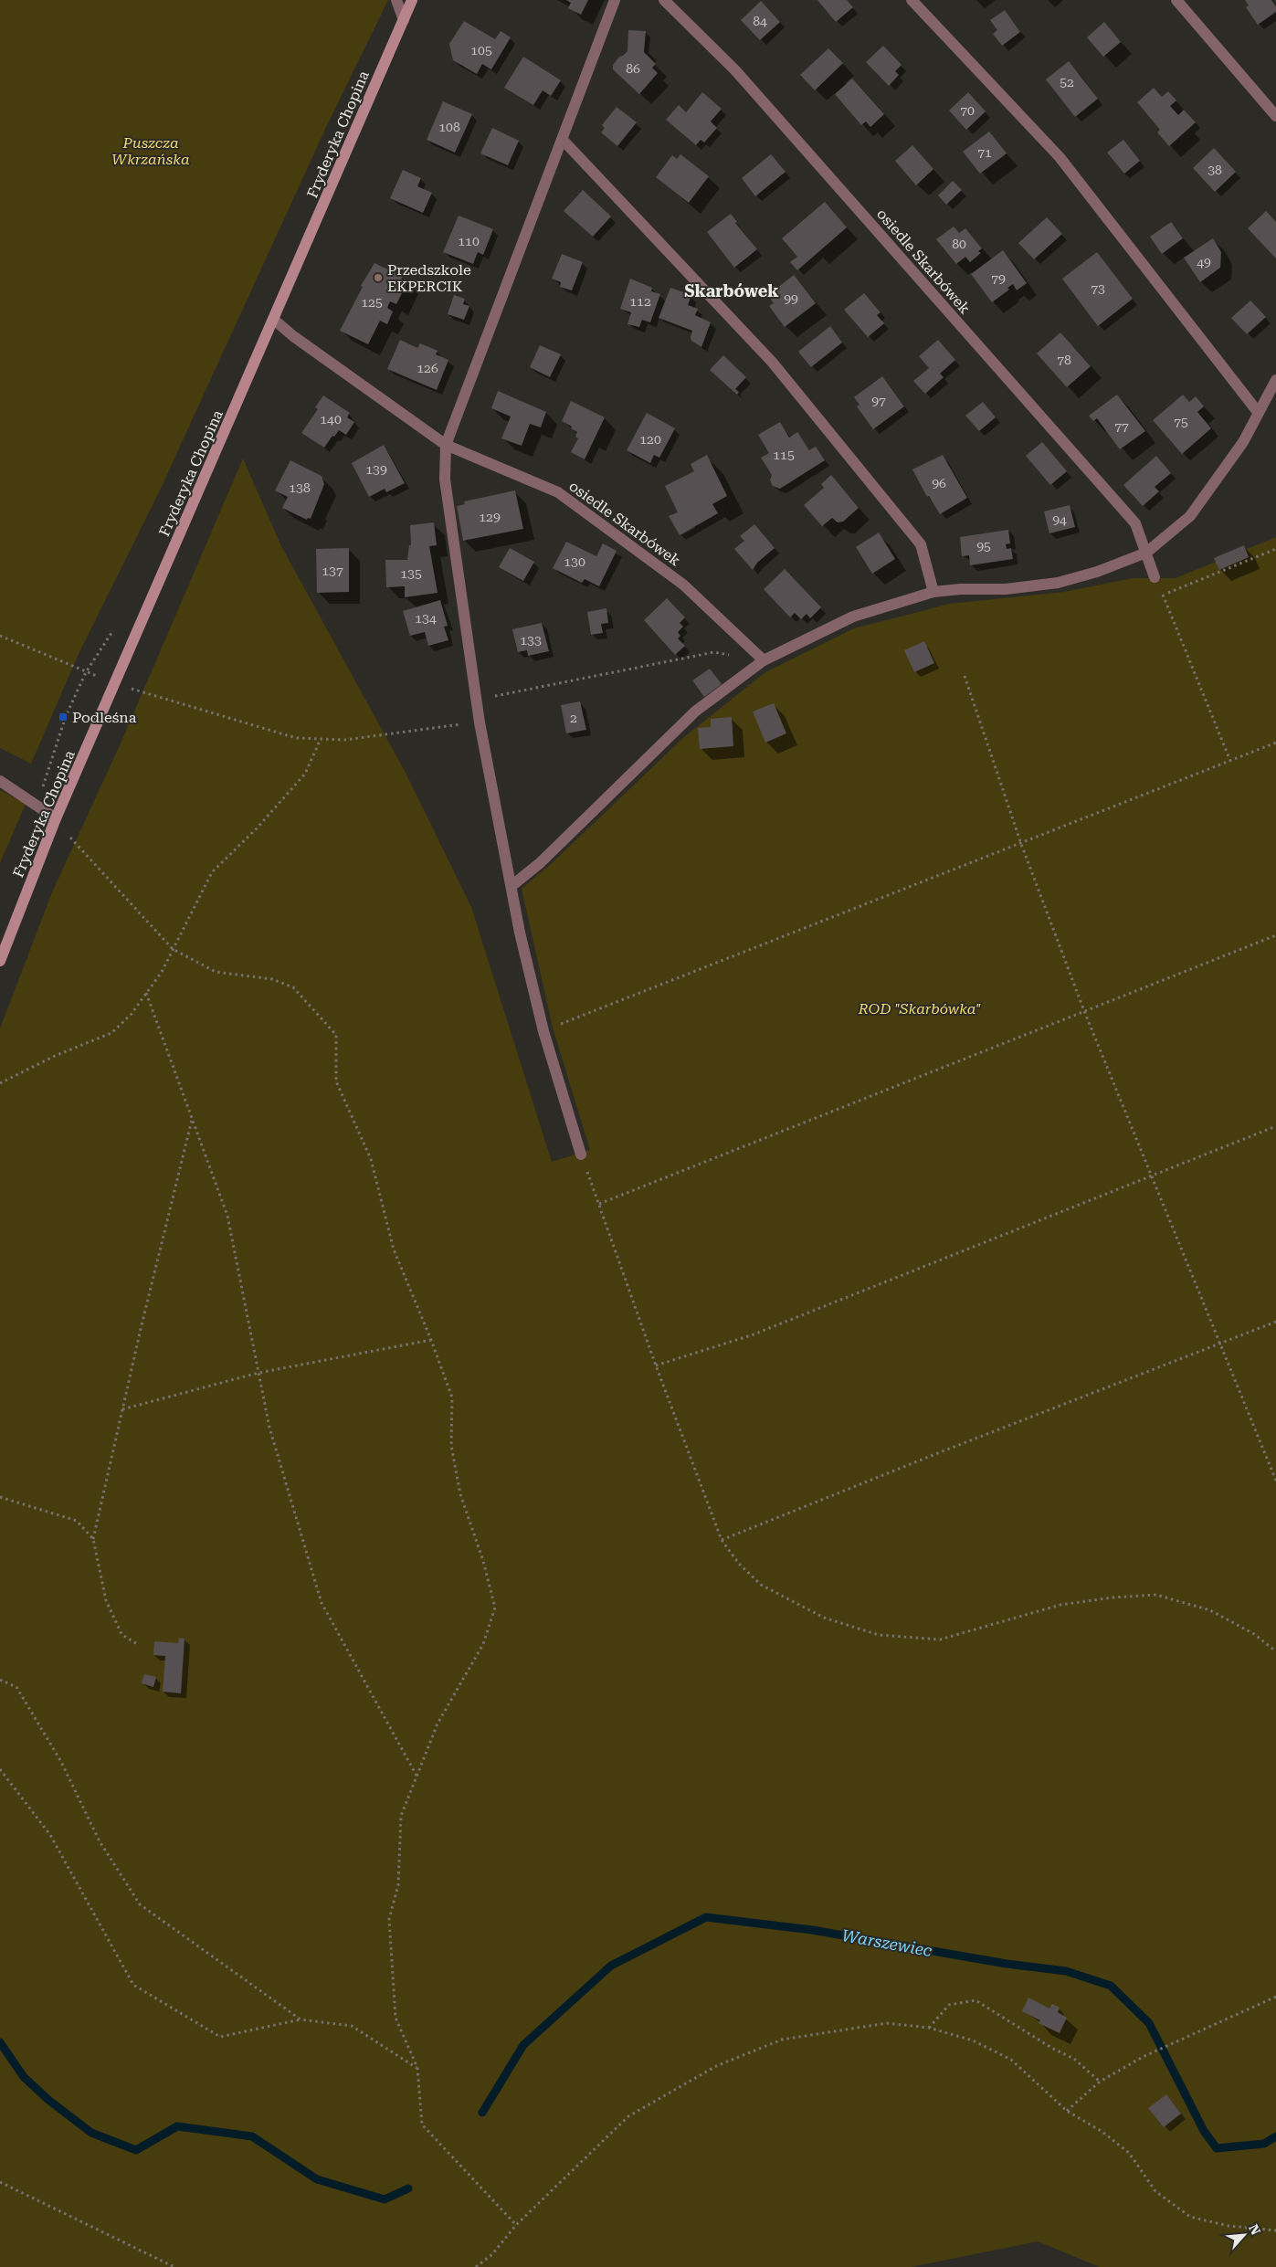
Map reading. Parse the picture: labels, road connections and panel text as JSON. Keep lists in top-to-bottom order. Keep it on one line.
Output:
{"streets":{"street":["Fryderyka Chopina"],"lane":["osiedle Skarbówek"]},"crossings":[["Fryderyka Chopina","osiedle Skarbówek"]],"districts":["Skarbówek"],"water":["Warszewiec"],"parks":["Puszcza Wkrzańska","ROD \"Skarbówka\""],"places":{"other":["Przedszkole EKPERCIK"],"transit":["Podleśna"]},"house_numbers":["84","105","86","52","70","108","71","38","110","80","49","79","73","99","112","125","78","126","97","140","75","77","120","115","139","96","138","129","94","95","130","137","135","134","133","2"],"north":"top right"}
